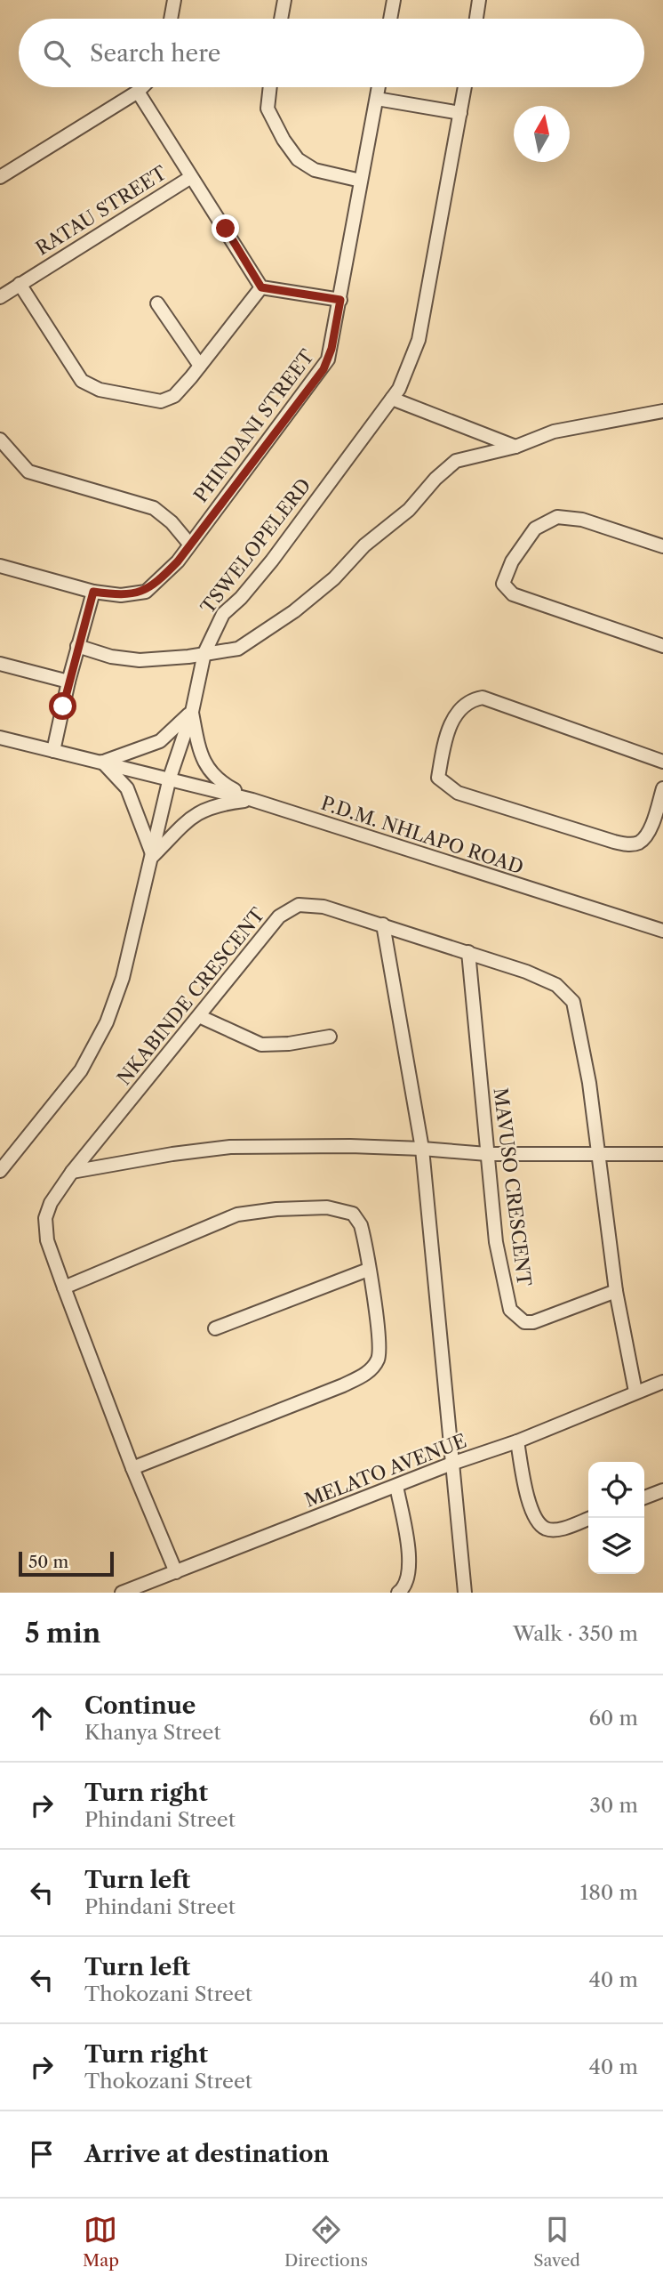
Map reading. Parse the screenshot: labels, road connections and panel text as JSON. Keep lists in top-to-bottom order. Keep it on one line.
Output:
{"streets":{"street":["RATAU STREET","PHINDANI STREET","TSWELOPELERD","P.D.M. NHLAPO ROAD","NKABINDE CRESCENT","MAVUSO CRESCENT","MELATO AVENUE"]},"crossings":[["TSWELOPELERD","P.D.M. NHLAPO ROAD"],["NKABINDE CRESCENT","MAVUSO CRESCENT"],["NKABINDE CRESCENT","MELATO AVENUE"]],"scale_bar":"50 m","north":"top","page":{"search":"Search here","scale":"50 m","heading":["5 min","Walk · 350 m"],"list":[["Continue","Khanya Street","60 m"],["Turn right","Phindani Street","30 m"],["Turn left","Phindani Street","180 m"],["Turn left","Thokozani Street","40 m"],["Turn right","Thokozani Street","40 m"],"Arrive at destination"],"nav":["Map","Directions","Saved"]}}
